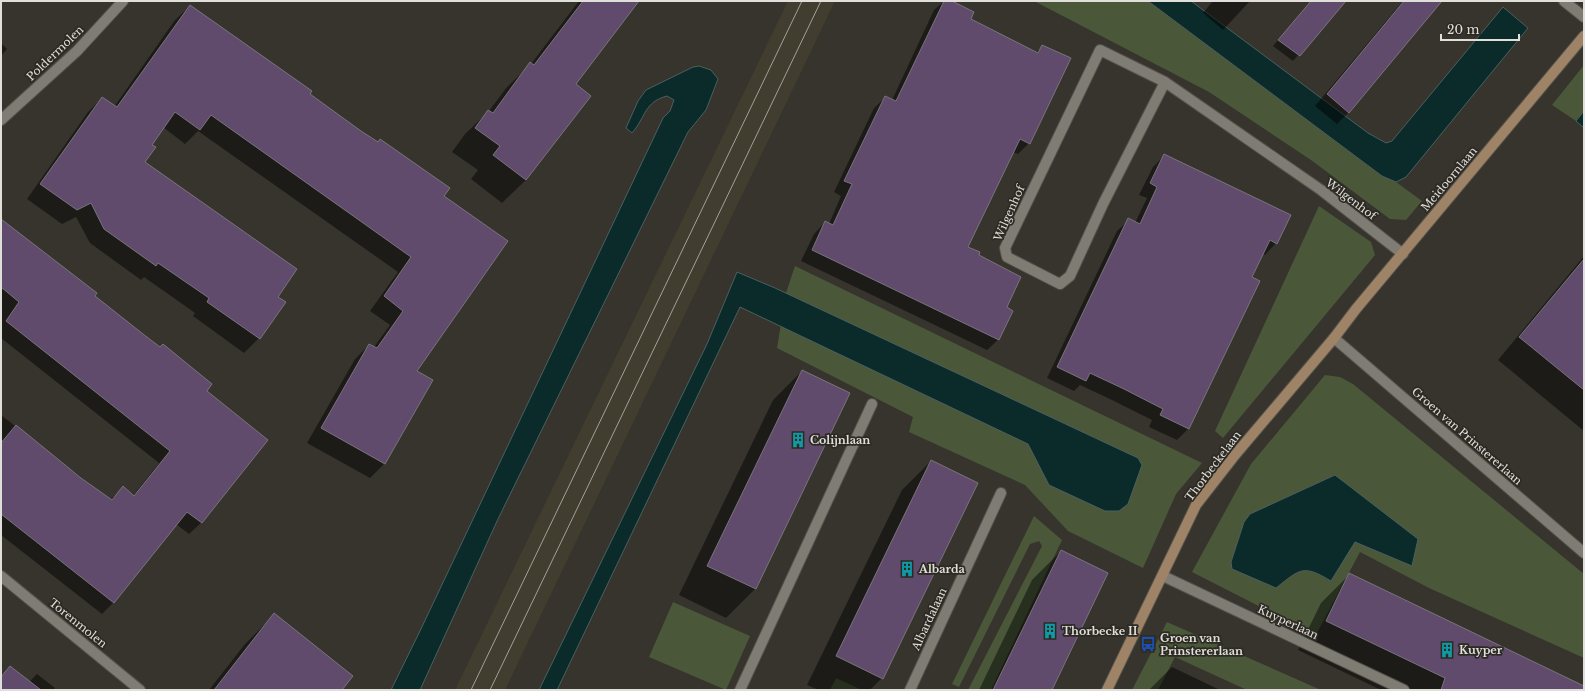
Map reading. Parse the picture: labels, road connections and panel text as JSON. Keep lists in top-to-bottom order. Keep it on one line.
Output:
{"streets":{"street":["Poldermolen","Meidoornlaan","Wilgenhof","Groen van Prinstererlaan","Thorbeckelaan","Albardalaan","Kuyperlaan","Torenmolen"]},"crossings":[["Meidoornlaan","Wilgenhof"],["Meidoornlaan","Groen van Prinstererlaan"],["Meidoornlaan","Thorbeckelaan"],["Groen van Prinstererlaan","Thorbeckelaan"],["Thorbeckelaan","Kuyperlaan"]],"places":{"building":["Colijnlaan","Albarda","Thorbecke II","Kuyper"],"bus stop":["Groen van Prinstererlaan"]},"scale_bar":"20 m"}
